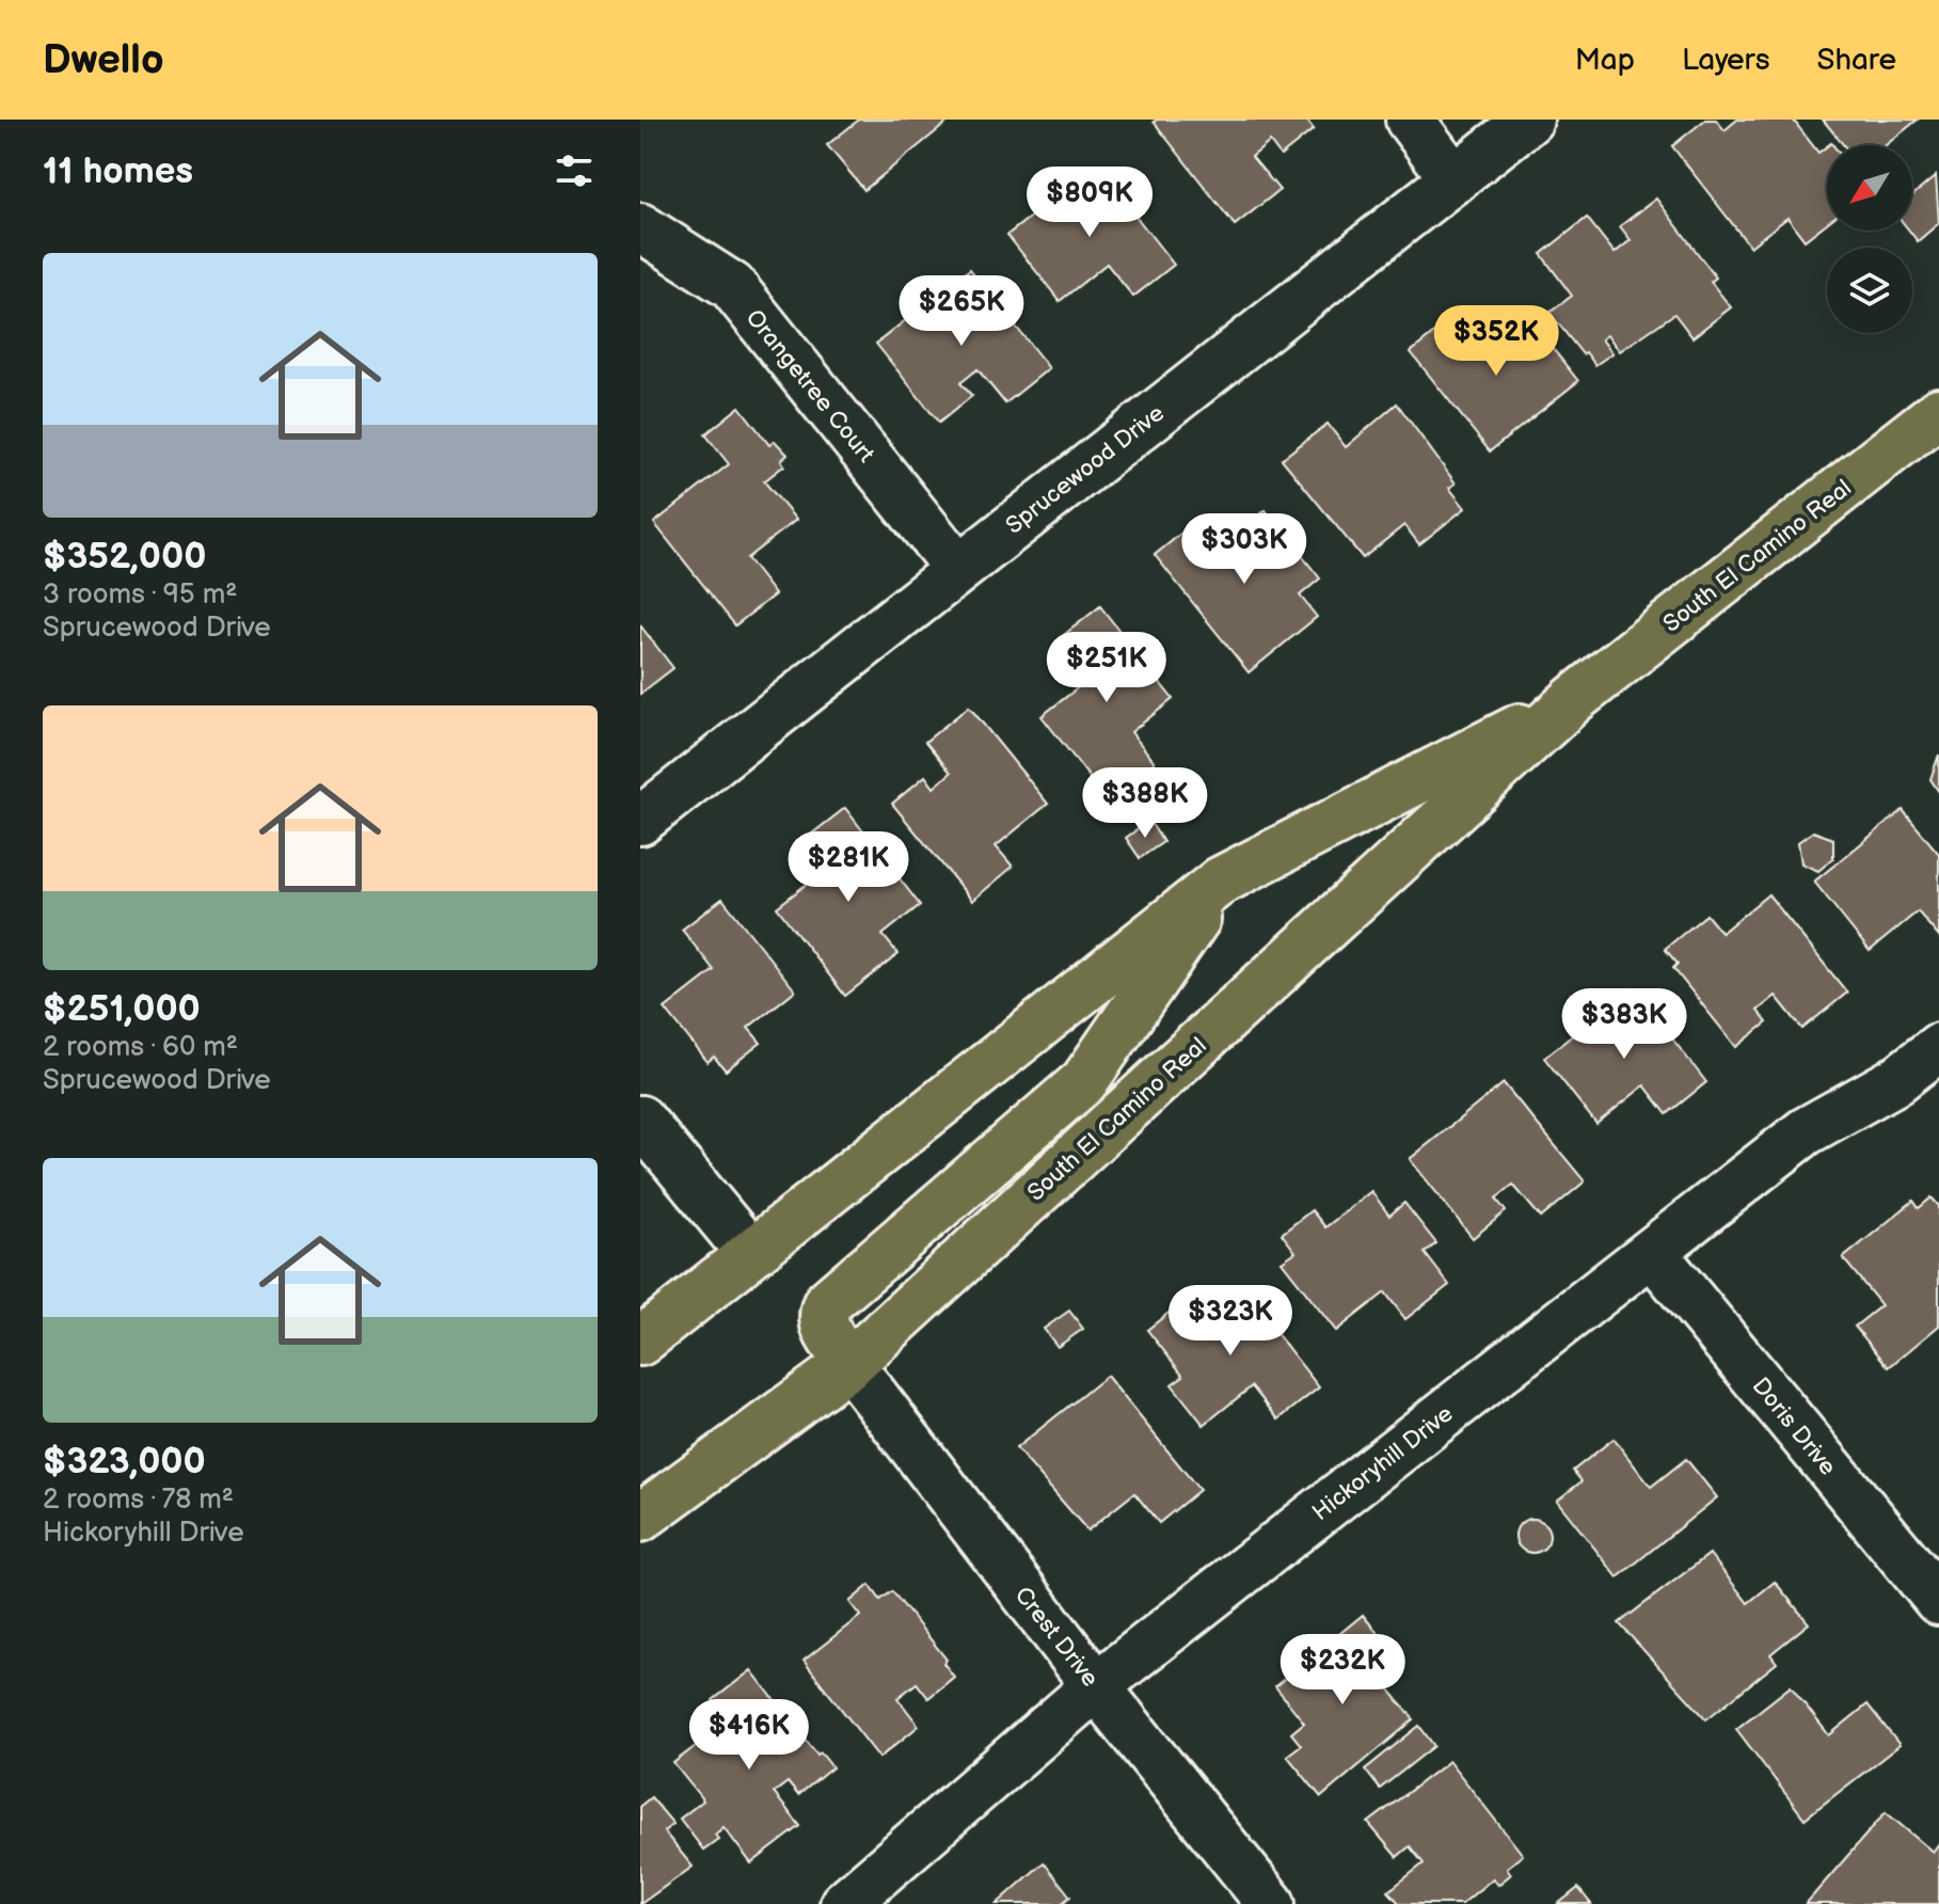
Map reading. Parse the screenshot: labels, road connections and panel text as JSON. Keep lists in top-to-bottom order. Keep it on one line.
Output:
{"streets":{"main road":["South El Camino Real"],"street":["Orangetree Court","Sprucewood Drive","Doris Drive","Hickoryhill Drive","Crest Drive"]},"crossings":[["Orangetree Court","Sprucewood Drive"],["South El Camino Real","Crest Drive"],["Doris Drive","Hickoryhill Drive"],["Hickoryhill Drive","Crest Drive"]],"north":"bottom left","page":{"header":"Dwello","nav":["Map","Layers","Share"],"heading":"11 homes","price":["$809K","$265K","$352K","$303K","$251K","$388K","$281K","$383K","$323K","$232K","$416K"],"list":[{"name":"$352,000","note":"3 rooms · 95 m² · Sprucewood Drive"},{"name":"$251,000","note":"2 rooms · 60 m² · Sprucewood Drive"},{"name":"$323,000","note":"2 rooms · 78 m² · Hickoryhill Drive"}]}}
